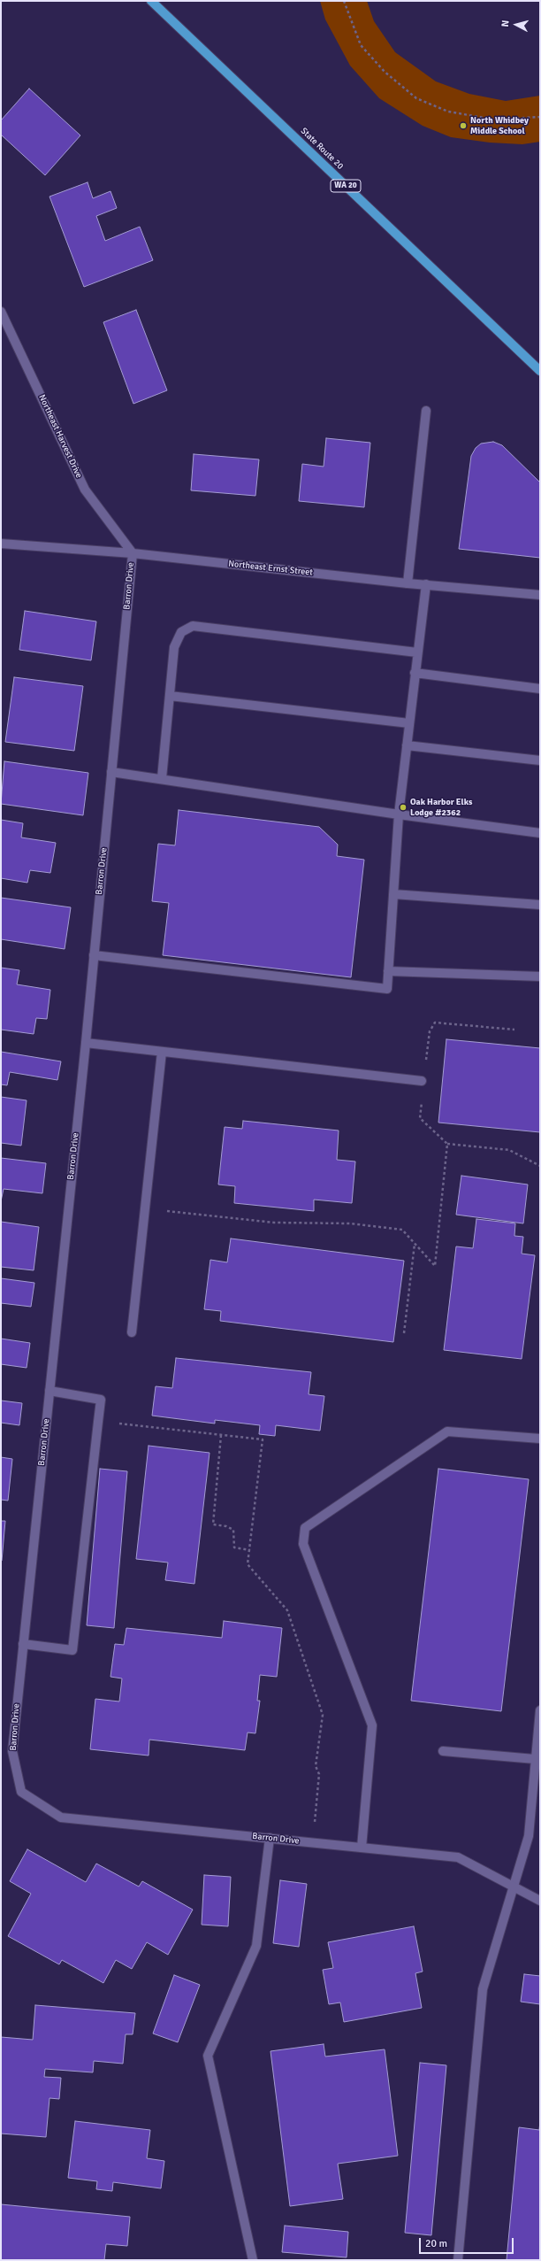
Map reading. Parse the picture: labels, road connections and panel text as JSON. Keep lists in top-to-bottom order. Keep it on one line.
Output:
{"streets":{"main road":["State Route 20","WA 20"],"street":["Northeast Harvest Drive","Northeast Ernst Street","Barron Drive"]},"crossings":[["Northeast Harvest Drive","Northeast Ernst Street"],["Northeast Harvest Drive","Barron Drive"],["Northeast Ernst Street","Barron Drive"]],"places":["North Whidbey Middle School","Oak Harbor Elks Lodge #2362"],"scale_bar":"20 m","north":"left"}
